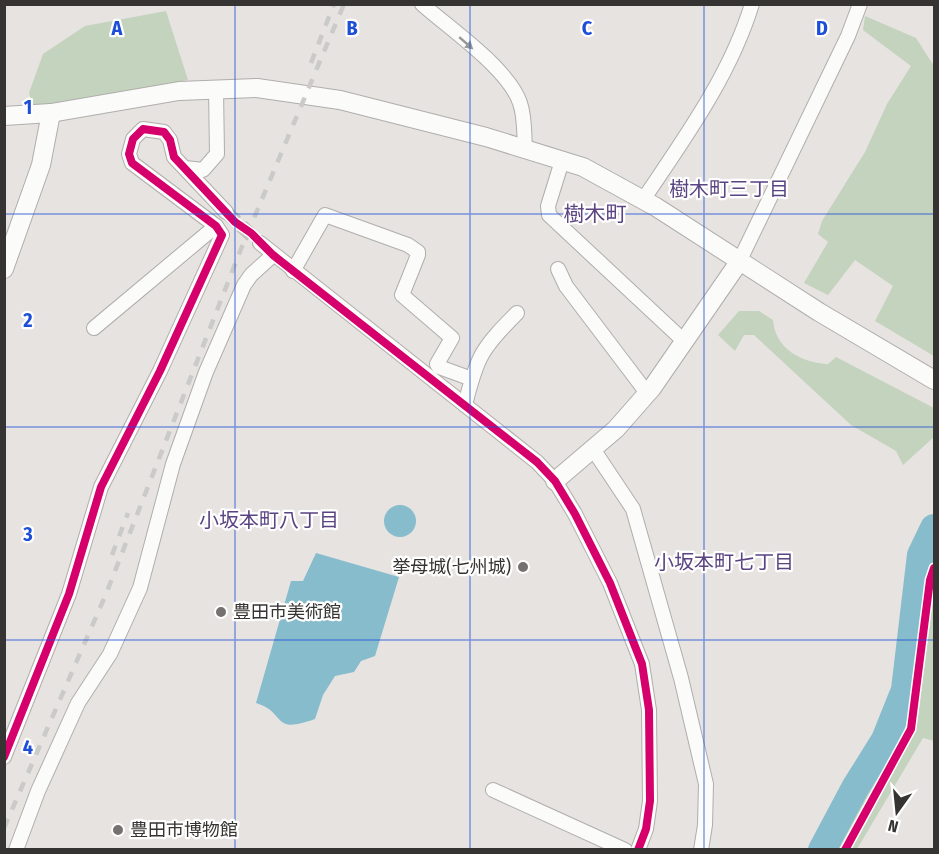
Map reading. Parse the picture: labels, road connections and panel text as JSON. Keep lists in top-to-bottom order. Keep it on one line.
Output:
{"districts":["樹木町三丁目","樹木町","小坂本町八丁目","小坂本町七丁目"],"places":["挙母城(七州城)","豊田市美術館","豊田市博物館"],"north":"bottom","grid":{"columns":["A","B","C","D"],"rows":["1","2","3","4"]}}
